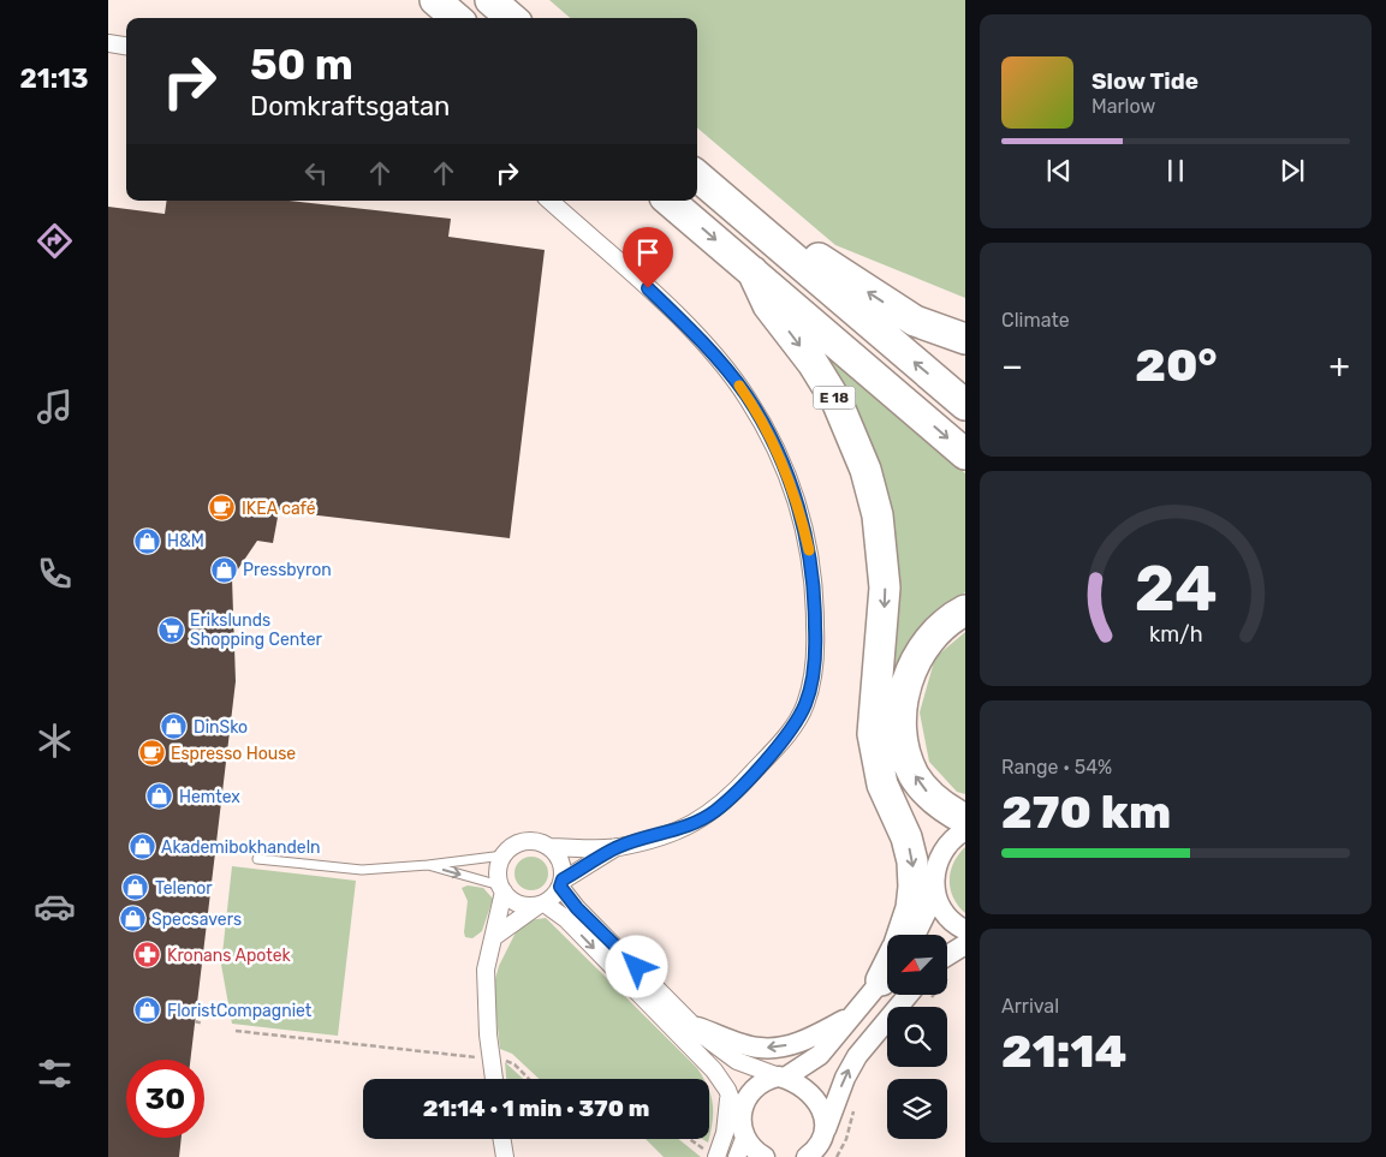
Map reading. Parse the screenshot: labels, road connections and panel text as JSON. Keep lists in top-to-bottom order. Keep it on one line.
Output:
{"streets":{"highway":["E 18"]},"places":{"cafe":["IKEA café","Espresso House"],"shop":["H&M","Pressbyron","DinSko","Hemtex","Akademibokhandeln","Telenor","Specsavers","FloristCompagniet"],"supermarket":["Erikslunds Shopping Center"],"pharmacy":["Kronans Apotek"]},"north":"bottom left","page":{"tabs":"21:13","turn":["50 m","Domkraftsgatan"],"song":["Slow Tide","Marlow"],"tile":["Climate",["Range · 54%","270 km"],["Arrival","21:14"]],"heat":["−","20°","+"],"limit":"30","trip":"21:14 · 1 min · 370 m","gauge":["24","km/h"]}}
